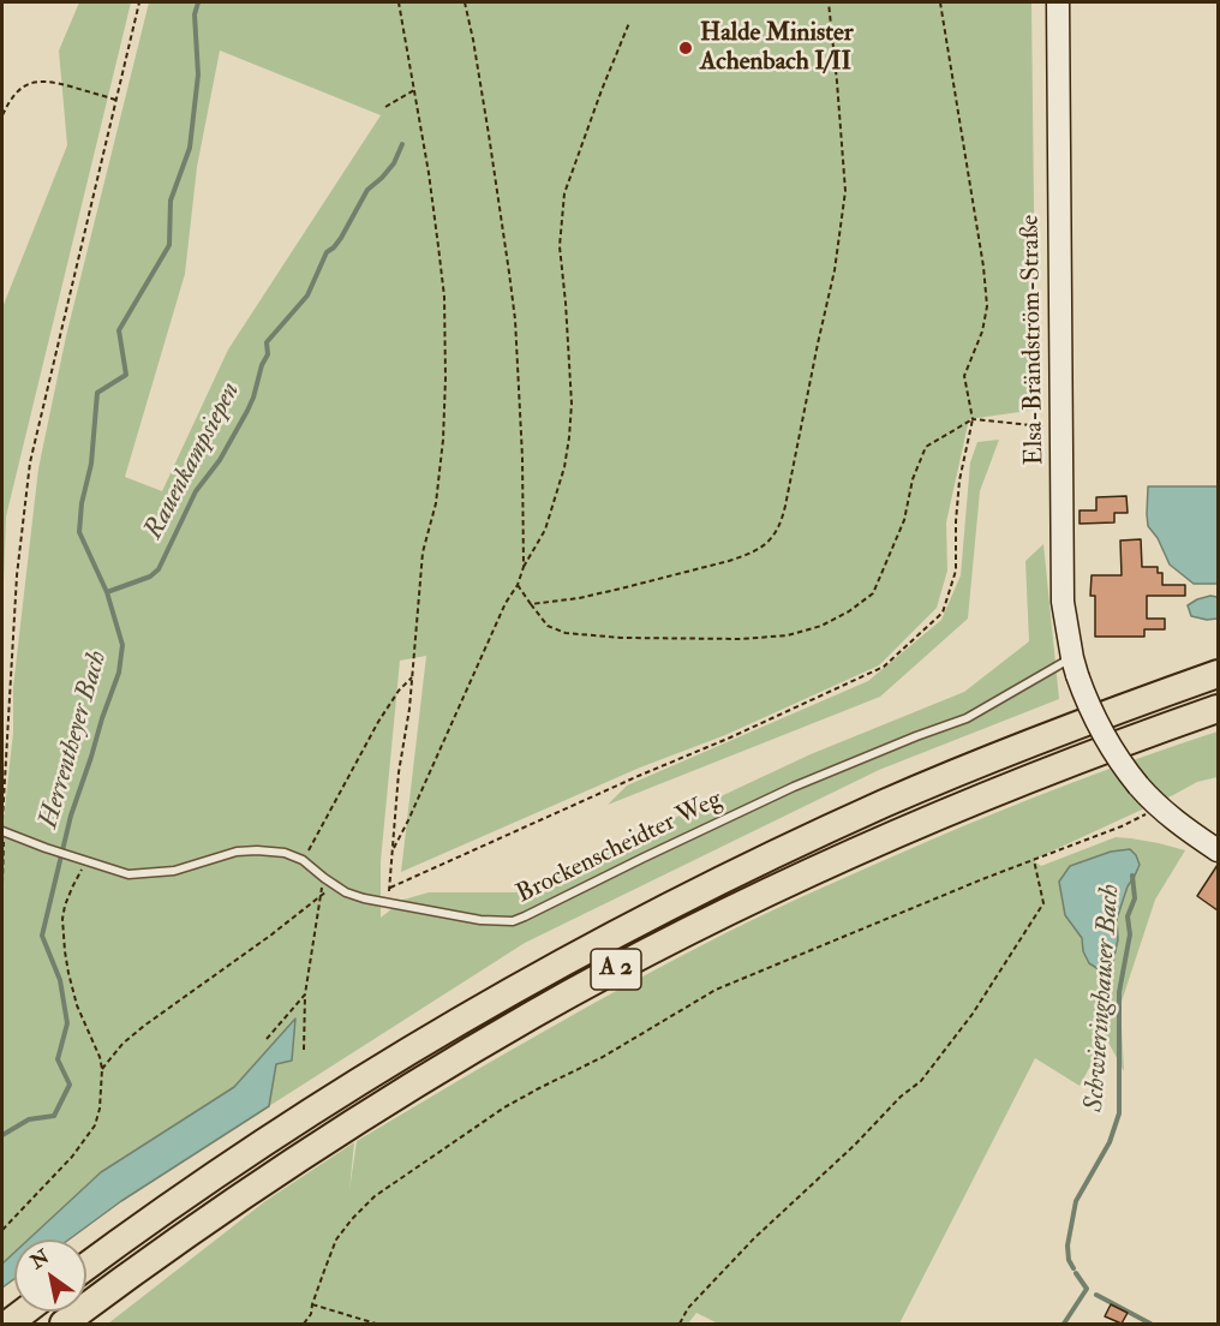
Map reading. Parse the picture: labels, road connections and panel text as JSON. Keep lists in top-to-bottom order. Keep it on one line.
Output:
{"streets":{"highway":["A 2"],"street":["Elsa-Brändström-Straße"],"lane":["Brockenscheidter Weg"]},"crossings":[["Elsa-Brändström-Straße","Brockenscheidter Weg"]],"water":["Rauenkampsiepen","Herrentheyer Bach","Schwieringhauser Bach"],"places":["Halde Minister Achenbach I/II"],"north":"top left"}
